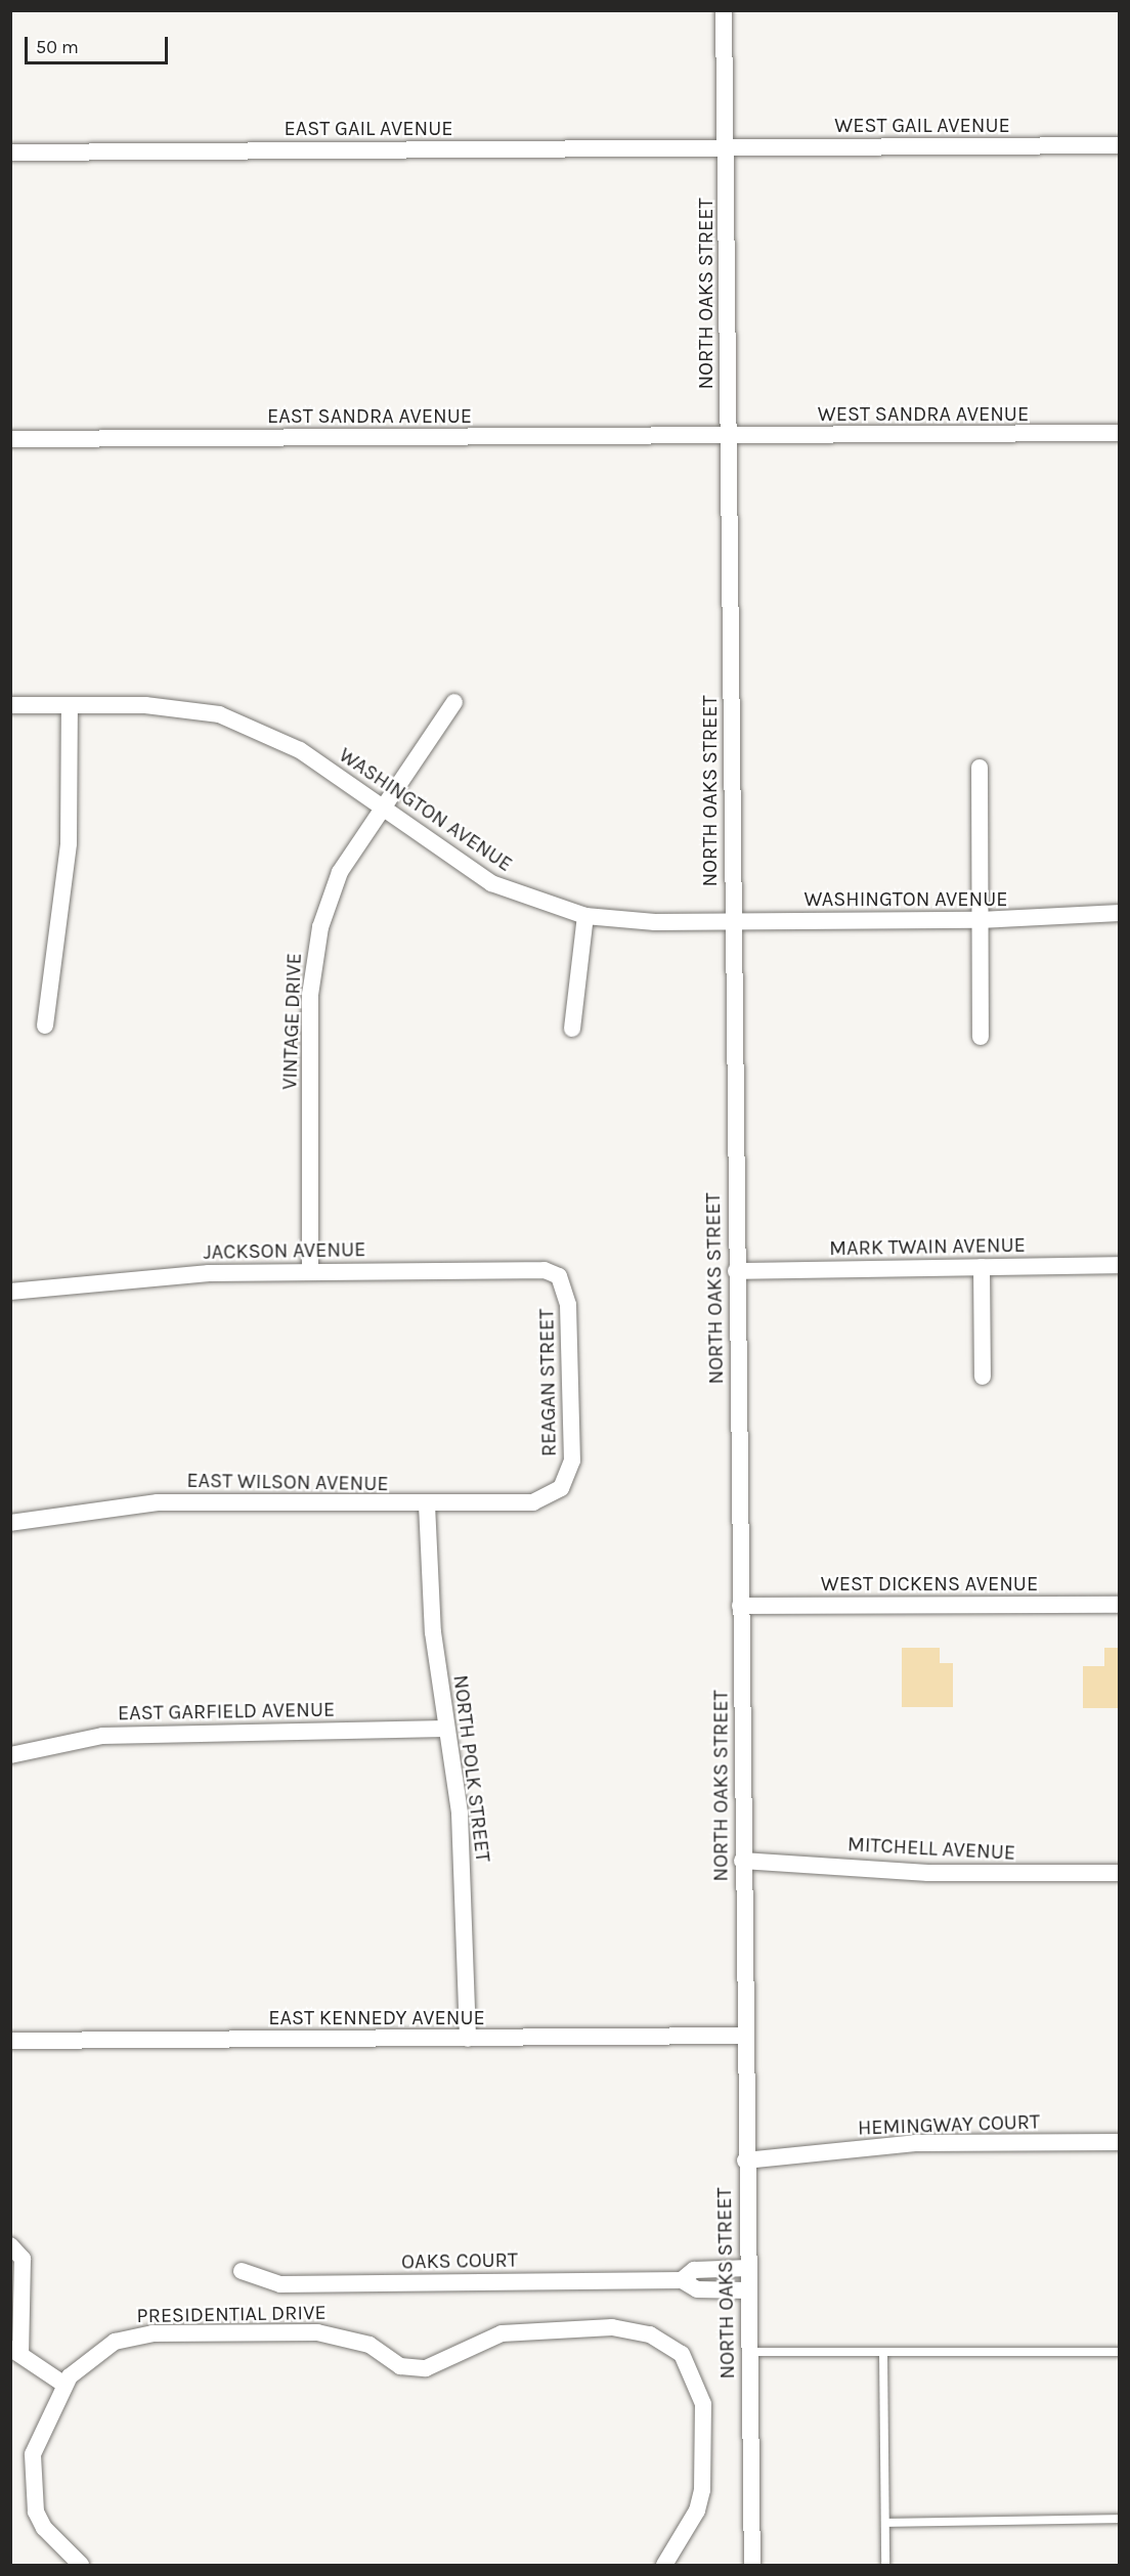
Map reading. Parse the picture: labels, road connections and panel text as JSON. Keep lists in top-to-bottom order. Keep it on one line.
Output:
{"streets":{"street":["WEST GAIL AVENUE","EAST GAIL AVENUE","NORTH OAKS STREET","WEST SANDRA AVENUE","EAST SANDRA AVENUE","WASHINGTON AVENUE","VINTAGE DRIVE","MARK TWAIN AVENUE","JACKSON AVENUE","REAGAN STREET","EAST WILSON AVENUE","WEST DICKENS AVENUE","EAST GARFIELD AVENUE","NORTH POLK STREET","MITCHELL AVENUE","EAST KENNEDY AVENUE","HEMINGWAY COURT","OAKS COURT","PRESIDENTIAL DRIVE"]},"crossings":[["WEST GAIL AVENUE","EAST GAIL AVENUE"],["WEST GAIL AVENUE","NORTH OAKS STREET"],["EAST GAIL AVENUE","NORTH OAKS STREET"],["NORTH OAKS STREET","WEST SANDRA AVENUE"],["NORTH OAKS STREET","EAST SANDRA AVENUE"],["NORTH OAKS STREET","WASHINGTON AVENUE"],["NORTH OAKS STREET","MARK TWAIN AVENUE"],["NORTH OAKS STREET","WEST DICKENS AVENUE"],["NORTH OAKS STREET","MITCHELL AVENUE"],["NORTH OAKS STREET","EAST KENNEDY AVENUE"],["NORTH OAKS STREET","HEMINGWAY COURT"],["NORTH OAKS STREET","OAKS COURT"],["WEST SANDRA AVENUE","EAST SANDRA AVENUE"],["WASHINGTON AVENUE","VINTAGE DRIVE"],["VINTAGE DRIVE","JACKSON AVENUE"],["JACKSON AVENUE","REAGAN STREET"],["REAGAN STREET","EAST WILSON AVENUE"],["EAST WILSON AVENUE","NORTH POLK STREET"],["EAST GARFIELD AVENUE","NORTH POLK STREET"],["NORTH POLK STREET","EAST KENNEDY AVENUE"]],"scale_bar":"50 m"}
